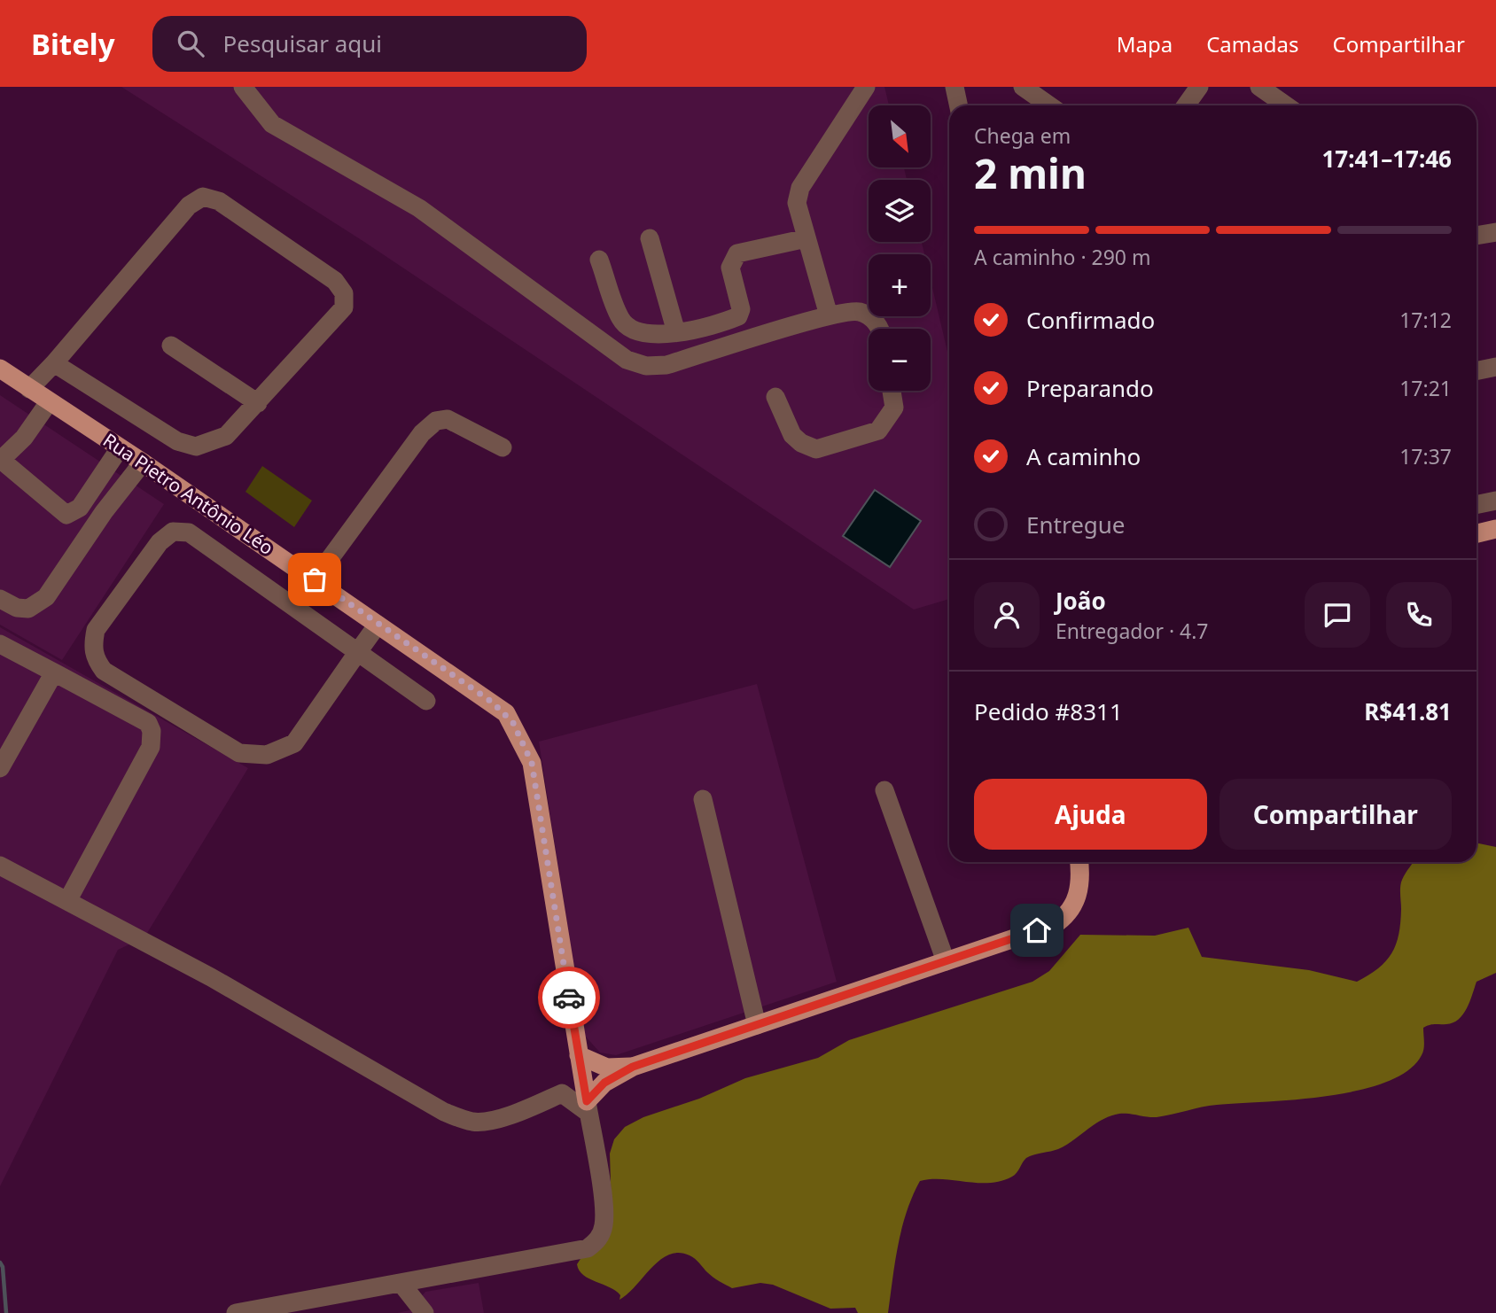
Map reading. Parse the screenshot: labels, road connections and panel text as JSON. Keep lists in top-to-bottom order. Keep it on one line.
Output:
{"streets":{"main road":["Rua Pietro Antônio Léo"]},"north":"bottom right","page":{"header":"Bitely","search":"Pesquisar aqui","nav":["Mapa","Camadas","Compartilhar"],"map_buttons":["+","−"],"heading":["2 min","Chega em","17:41–17:46"],"panel":["João","Entregador · 4.7","Pedido #8311","R$41.81"],"bar":"A caminho · 290 m","list":[["Confirmado","17:12"],["Preparando","17:21"],["A caminho","17:37"],"Entregue"],"buttons":["Ajuda","Compartilhar"]}}
